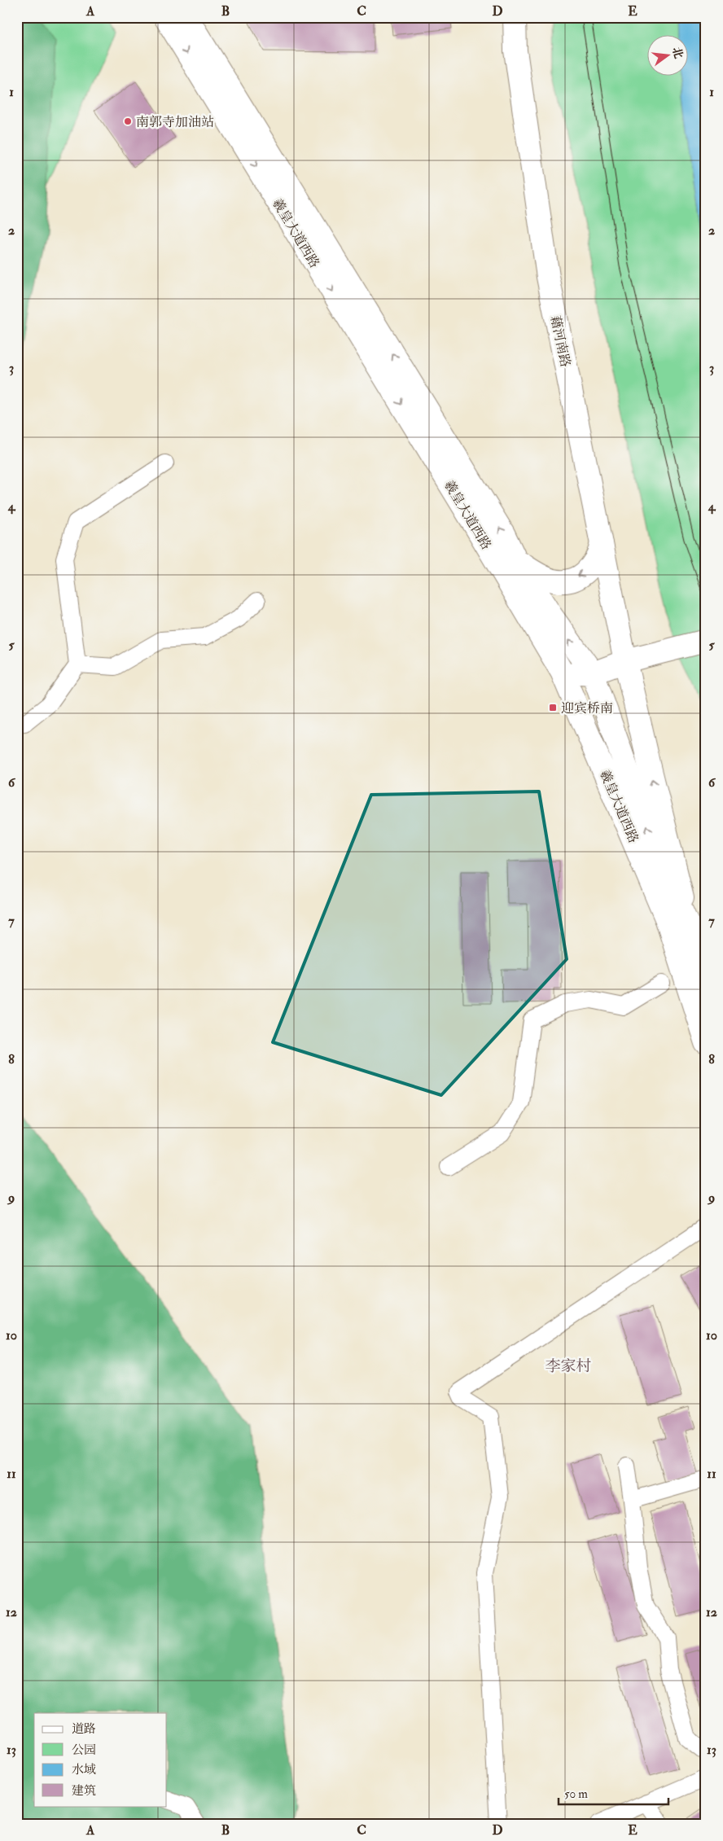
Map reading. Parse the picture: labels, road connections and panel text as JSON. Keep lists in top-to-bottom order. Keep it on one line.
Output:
{"streets":{"main road":["羲皇大道西路","藉河南路"]},"crossings":[["羲皇大道西路","藉河南路"]],"districts":["李家村"],"places":{"other":["南郭寺加油站"],"transit":["迎宾桥南"]},"legend":["道路","公园","水域","建筑"],"scale_bar":"50 m","north":"right","grid":{"columns":["A","B","C","D","E"],"rows":["1","2","3","4","5","6","7","8","9","10","11","12","13"]}}
